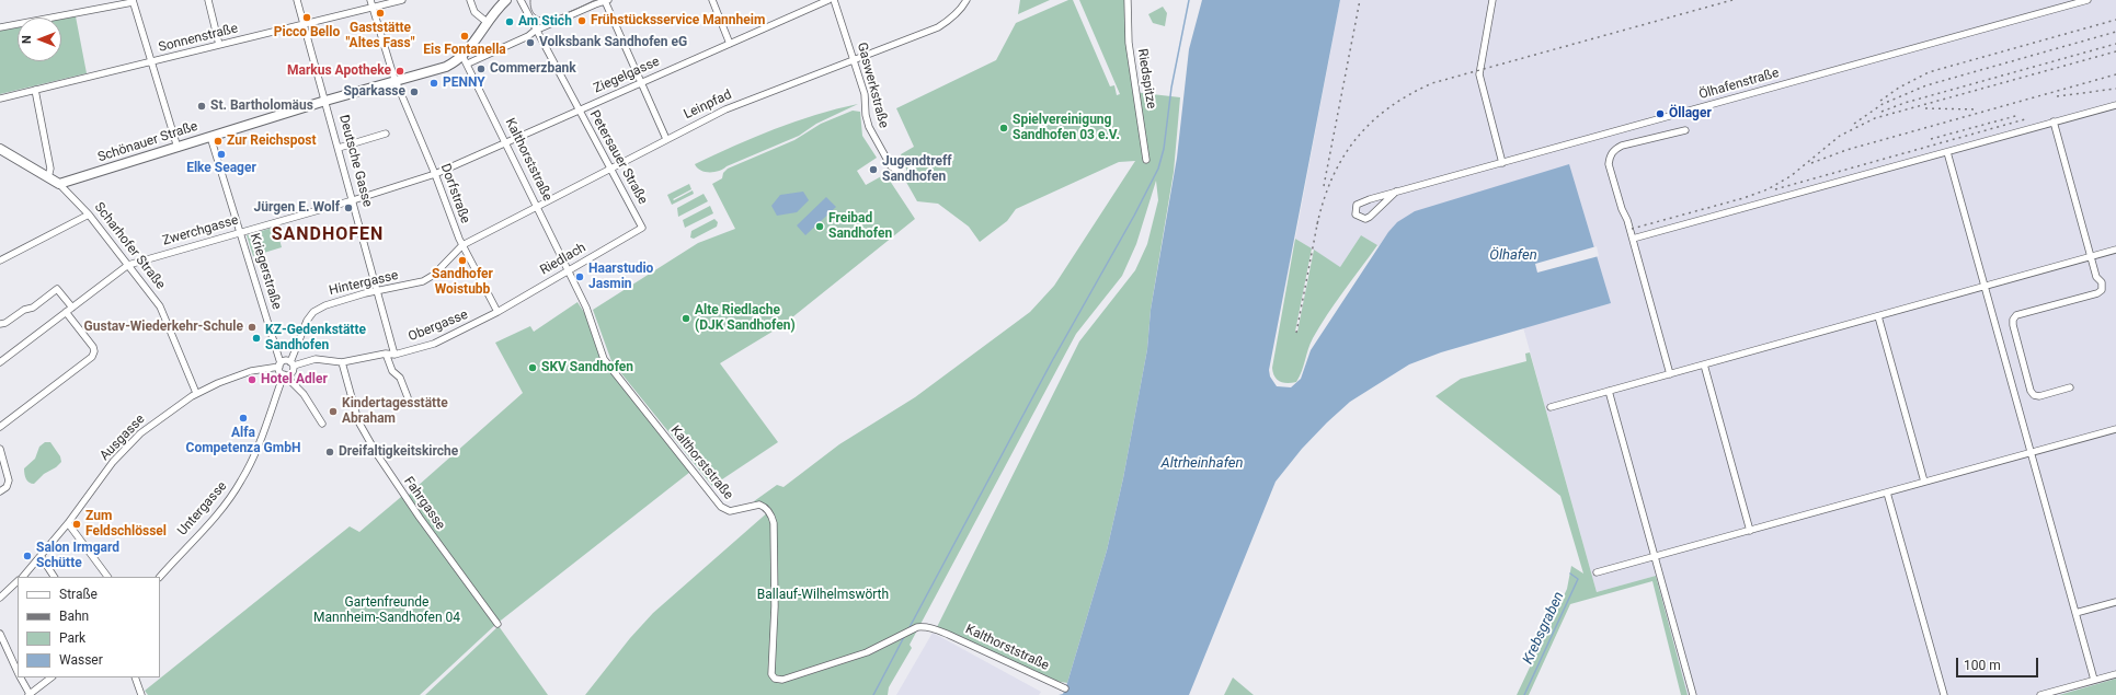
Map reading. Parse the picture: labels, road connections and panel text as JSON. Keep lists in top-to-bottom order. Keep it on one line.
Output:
{"streets":{"street":["Sonnenstraße","Ziegelgasse","Riedspitze","Ölhafenstraße","Gaswerkstraße","Leinpfad","Schönauer Straße","Petersauer Straße","Kalthorststraße","Deutsche Gasse","Dorfstraße","Zwerchgasse","Scharhofer Straße","Riedlach","Kriegerstraße","Hintergasse","Obergasse","Ausgasse","Fahrgasse","Untergasse"]},"crossings":[["Sonnenstraße","Deutsche Gasse"],["Sonnenstraße","Dorfstraße"],["Ziegelgasse","Petersauer Straße"],["Ziegelgasse","Kalthorststraße"],["Ziegelgasse","Dorfstraße"],["Ziegelgasse","Zwerchgasse"],["Gaswerkstraße","Leinpfad"],["Leinpfad","Petersauer Straße"],["Leinpfad","Kalthorststraße"],["Leinpfad","Dorfstraße"],["Leinpfad","Hintergasse"],["Schönauer Straße","Kalthorststraße"],["Schönauer Straße","Deutsche Gasse"],["Schönauer Straße","Dorfstraße"],["Schönauer Straße","Scharhofer Straße"],["Schönauer Straße","Kriegerstraße"],["Petersauer Straße","Riedlach"],["Kalthorststraße","Riedlach"],["Deutsche Gasse","Zwerchgasse"],["Deutsche Gasse","Hintergasse"],["Deutsche Gasse","Obergasse"],["Dorfstraße","Zwerchgasse"],["Dorfstraße","Riedlach"],["Dorfstraße","Hintergasse"],["Dorfstraße","Obergasse"],["Zwerchgasse","Scharhofer Straße"],["Zwerchgasse","Kriegerstraße"],["Scharhofer Straße","Ausgasse"],["Riedlach","Obergasse"],["Kriegerstraße","Hintergasse"],["Kriegerstraße","Obergasse"],["Kriegerstraße","Ausgasse"],["Kriegerstraße","Untergasse"],["Hintergasse","Obergasse"],["Hintergasse","Ausgasse"],["Hintergasse","Untergasse"],["Obergasse","Ausgasse"],["Obergasse","Fahrgasse"],["Obergasse","Untergasse"],["Ausgasse","Untergasse"]],"districts":["SANDHOFEN"],"water":["Ölhafen","Altrheinhafen","Krebsgraben"],"parks":["Ballauf-Wilhelmswörth","Gartenfreunde Mannheim-Sandhofen 04"],"places":["Gaststätte \"Altes Fass\"","Picco Bello","Frühstücksservice Mannheim","Am Stich","Eis Fontanella","Volksbank Sandhofen eG","Commerzbank","Markus Apotheke","PENNY","Sparkasse","St. Bartholomäus","Öllager","Spielvereinigung Sandhofen 03 e.V.","Zur Reichspost","Elke Seager","Jugendtreff Sandhofen","Jürgen E. Wolf","Freibad Sandhofen","Sandhofer Woistubb","Haarstudio Jasmin","Alte Riedlache (DJK Sandhofen)","Gustav-Wiederkehr-Schule","KZ-Gedenkstätte Sandhofen","SKV Sandhofen","Hotel Adler","Kindertagesstätte Abraham","Alfa Competenza GmbH","Dreifaltigkeitskirche","Zum Feldschlössel","Salon Irmgard Schütte"],"legend":["Straße","Bahn","Park","Wasser"],"scale_bar":"100 m","north":"left"}
